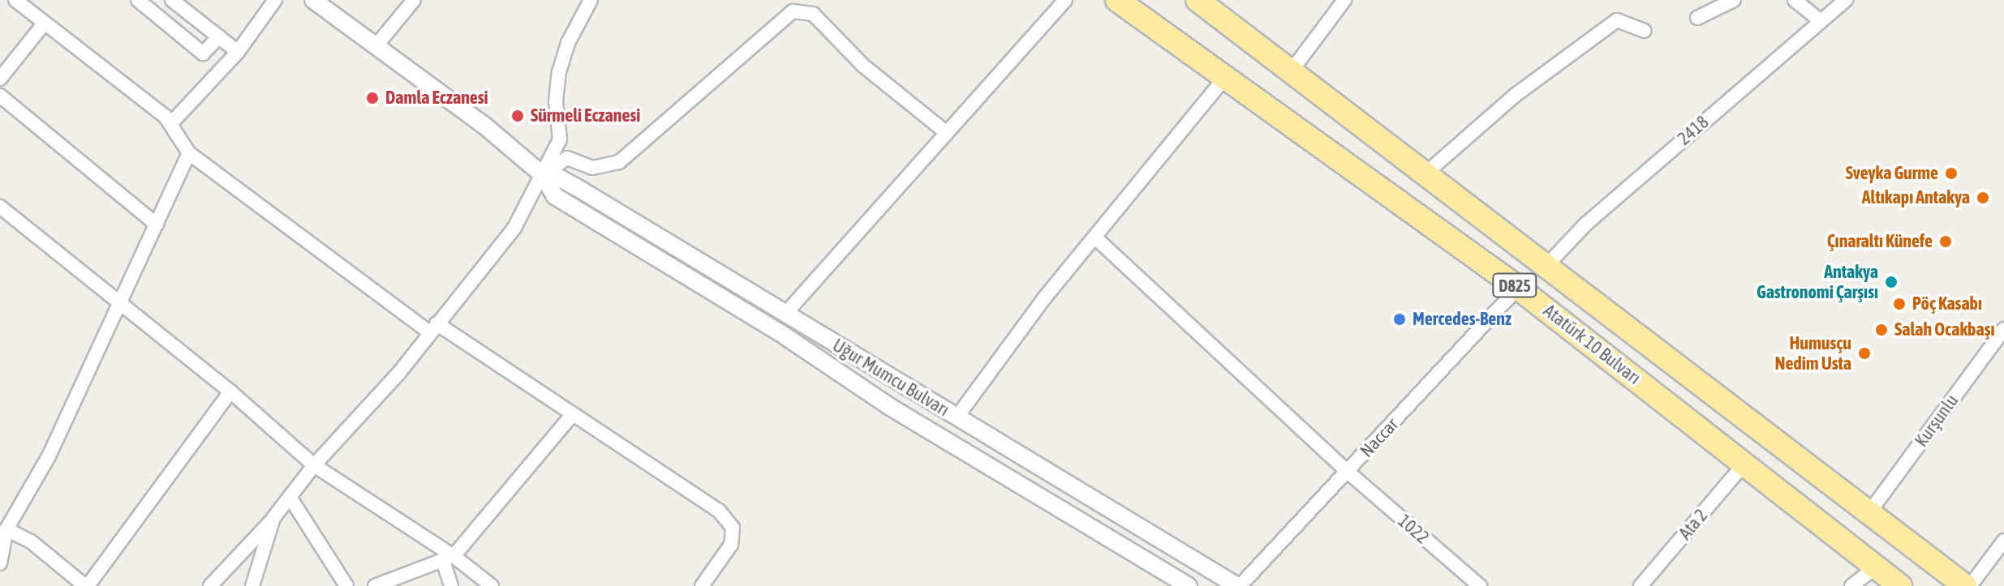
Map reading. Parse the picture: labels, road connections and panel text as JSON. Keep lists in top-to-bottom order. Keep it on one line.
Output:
{"streets":{"highway":["D825","Atatürk 10 Bulvarı"],"street":["2418","Uğur Mumcu Bulvarı","Kurşunlu","Naccar","Ata 2","1022"]},"crossings":[["2418","Atatürk 10 Bulvarı"],["Atatürk 10 Bulvarı","Kurşunlu"],["Atatürk 10 Bulvarı","Naccar"],["Atatürk 10 Bulvarı","Ata 2"],["Uğur Mumcu Bulvarı","Naccar"],["Naccar","1022"]],"places":["Damla Eczanesi","Sürmeli Eczanesi","Sveyka Gurme","Altıkapı Antakya","Çınaraltı Künefe","Antakya Gastronomi Çarşısı","Pöç Kasabı","Mercedes-Benz","Salah Ocakbaşı","Humusçu Nedim Usta"]}
